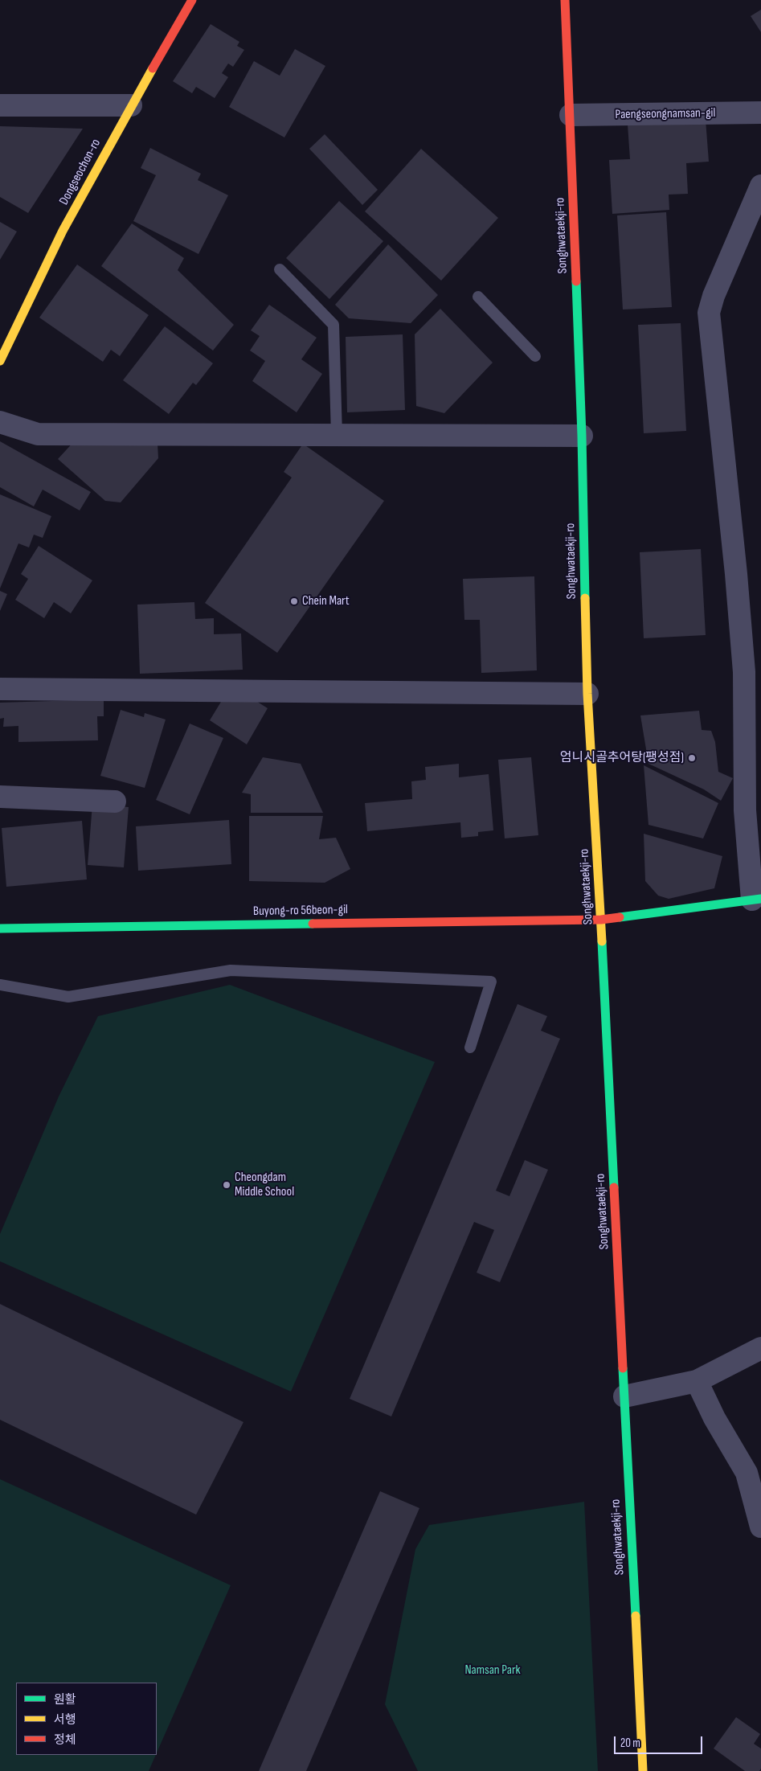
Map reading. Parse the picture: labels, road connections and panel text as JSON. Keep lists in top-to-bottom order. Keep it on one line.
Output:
{"streets":{"street":["Paengseongnamsan-gil","Dongseochon-ro","Songhwataekji-ro","Buyong-ro 56beon-gil"]},"crossings":[["Paengseongnamsan-gil","Songhwataekji-ro"],["Songhwataekji-ro","Buyong-ro 56beon-gil"]],"parks":["Namsan Park"],"places":["Chein Mart","엄니시골추어탕(팽성점)","Cheongdam Middle School"],"legend":["원활","서행","정체"],"scale_bar":"20 m"}
